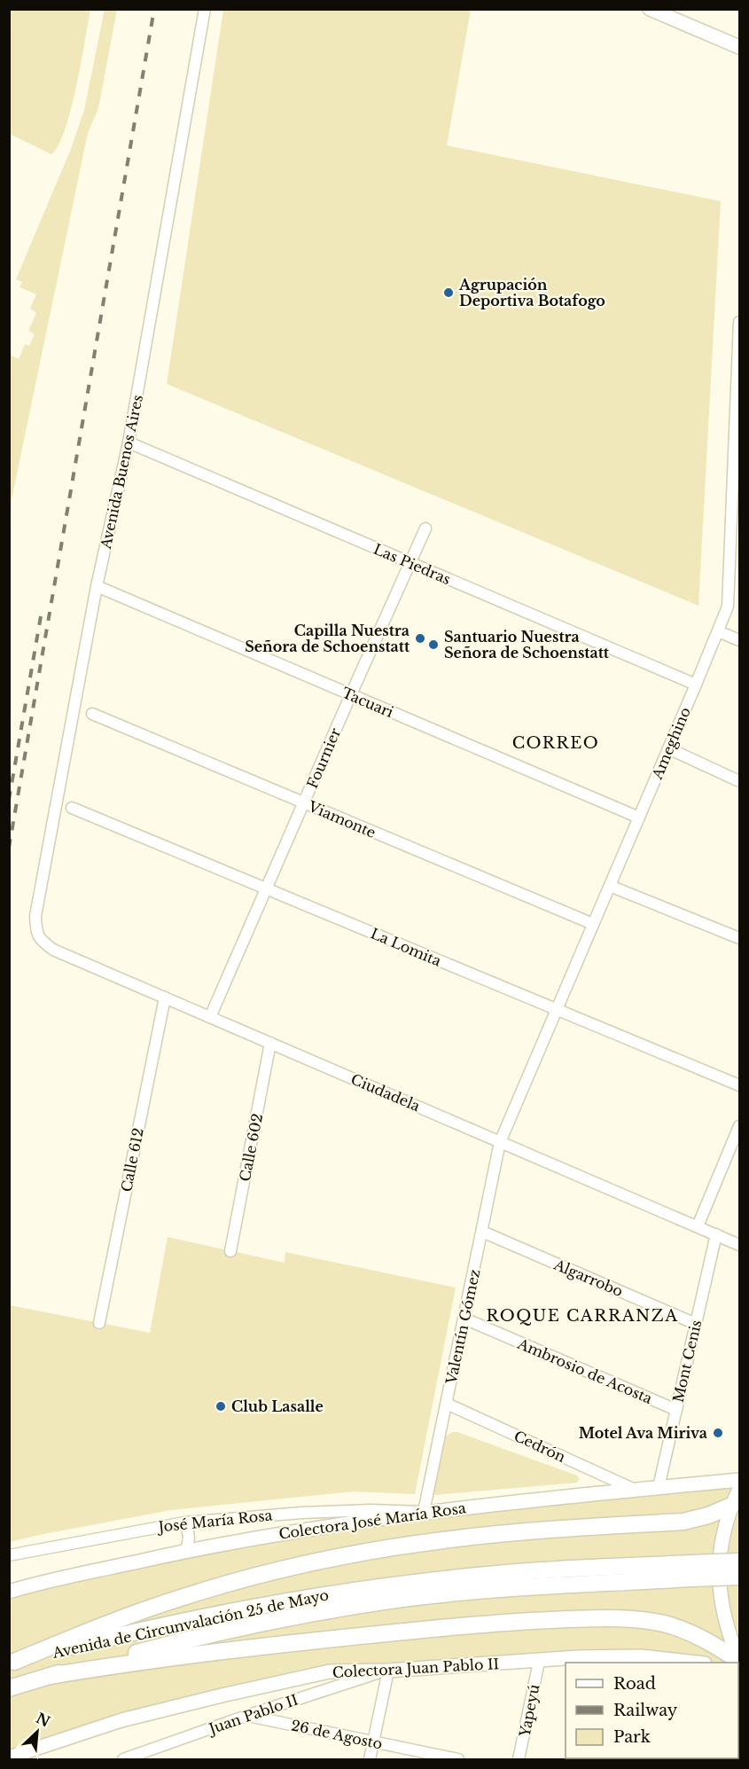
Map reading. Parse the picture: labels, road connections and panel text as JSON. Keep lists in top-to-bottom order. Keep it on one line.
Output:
{"streets":{"highway":["Avenida de Circunvalación 25 de Mayo"],"main road":["Colectora José María Rosa","Colectora Juan Pablo II"],"street":["Avenida Buenos Aires","Las Piedras","Tacuari","Ameghino","Fournier","Viamonte","La Lomita","Ciudadela","Calle 602","Calle 612","Algarrobo","Valentín Gómez","Mont Cenis","Ambrosio de Acosta","Cedrón","José María Rosa","Yapeyú","Juan Pablo II","26 de Agosto"]},"crossings":[["Avenida Buenos Aires","Las Piedras"],["Avenida Buenos Aires","Tacuari"],["Avenida Buenos Aires","Ciudadela"],["Las Piedras","Ameghino"],["Las Piedras","Fournier"],["Tacuari","Ameghino"],["Tacuari","Fournier"],["Ameghino","Viamonte"],["Ameghino","La Lomita"],["Ameghino","Ciudadela"],["Ameghino","Valentín Gómez"],["Fournier","Viamonte"],["Fournier","La Lomita"],["Fournier","Ciudadela"],["Ciudadela","Calle 602"],["Ciudadela","Calle 612"],["Ciudadela","Valentín Gómez"],["Ciudadela","Mont Cenis"],["Algarrobo","Valentín Gómez"],["Algarrobo","Mont Cenis"],["Valentín Gómez","Ambrosio de Acosta"],["Valentín Gómez","Cedrón"],["Valentín Gómez","José María Rosa"],["Valentín Gómez","Colectora José María Rosa"],["Mont Cenis","Ambrosio de Acosta"],["Mont Cenis","Colectora José María Rosa"],["Cedrón","Colectora José María Rosa"],["José María Rosa","Colectora José María Rosa"],["Colectora Juan Pablo II","Yapeyú"],["Colectora Juan Pablo II","Juan Pablo II"],["Juan Pablo II","26 de Agosto"]],"districts":["CORREO","ROQUE CARRANZA"],"places":["Agrupación Deportiva Botafogo","Capilla Nuestra Señora de Schoenstatt","Santuario Nuestra Señora de Schoenstatt","Club Lasalle","Motel Ava Miriva"],"legend":["Road","Railway","Park"],"north":"top right"}
